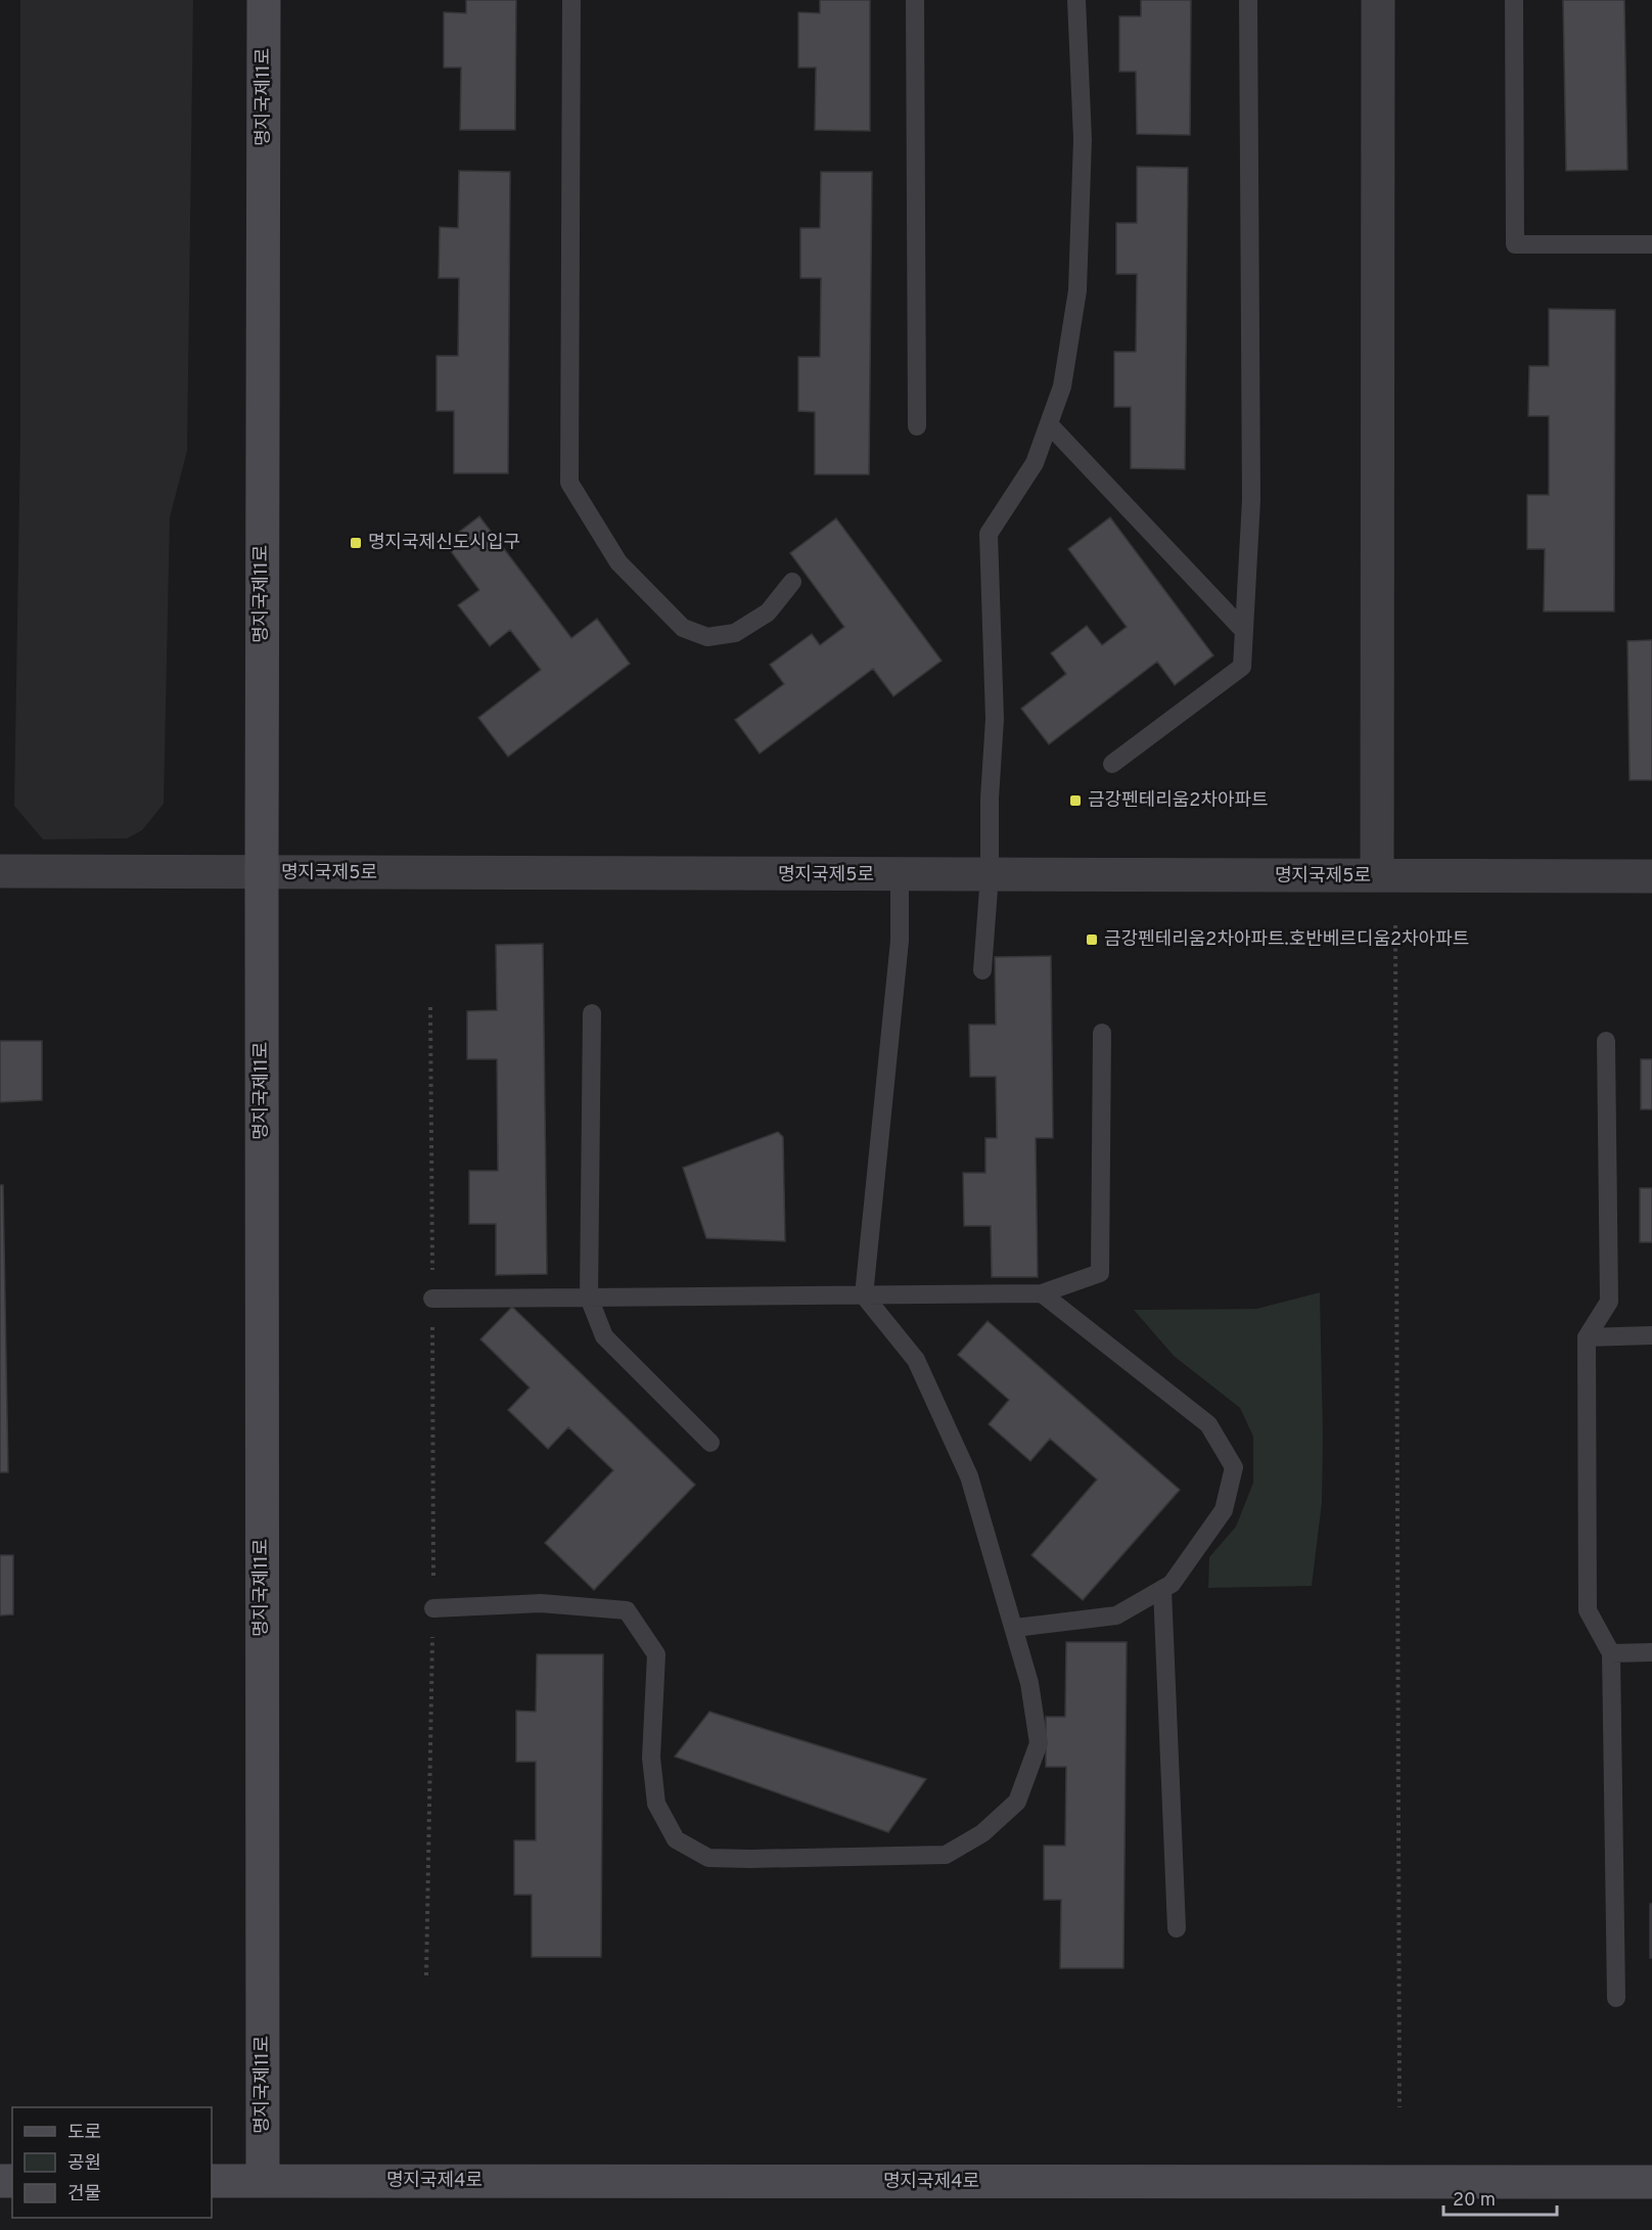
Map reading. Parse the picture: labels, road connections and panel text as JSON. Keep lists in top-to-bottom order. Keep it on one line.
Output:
{"streets":{"main road":["명지국제11로","명지국제4로"],"street":["명지국제5로"]},"crossings":[["명지국제11로","명지국제5로"],["명지국제11로","명지국제4로"]],"places":{"transit":["명지국제신도시입구","금강펜테리움2차아파트","금강펜테리움2차아파트.호반베르디움2차아파트"]},"legend":["도로","공원","건물"],"scale_bar":"20 m"}
